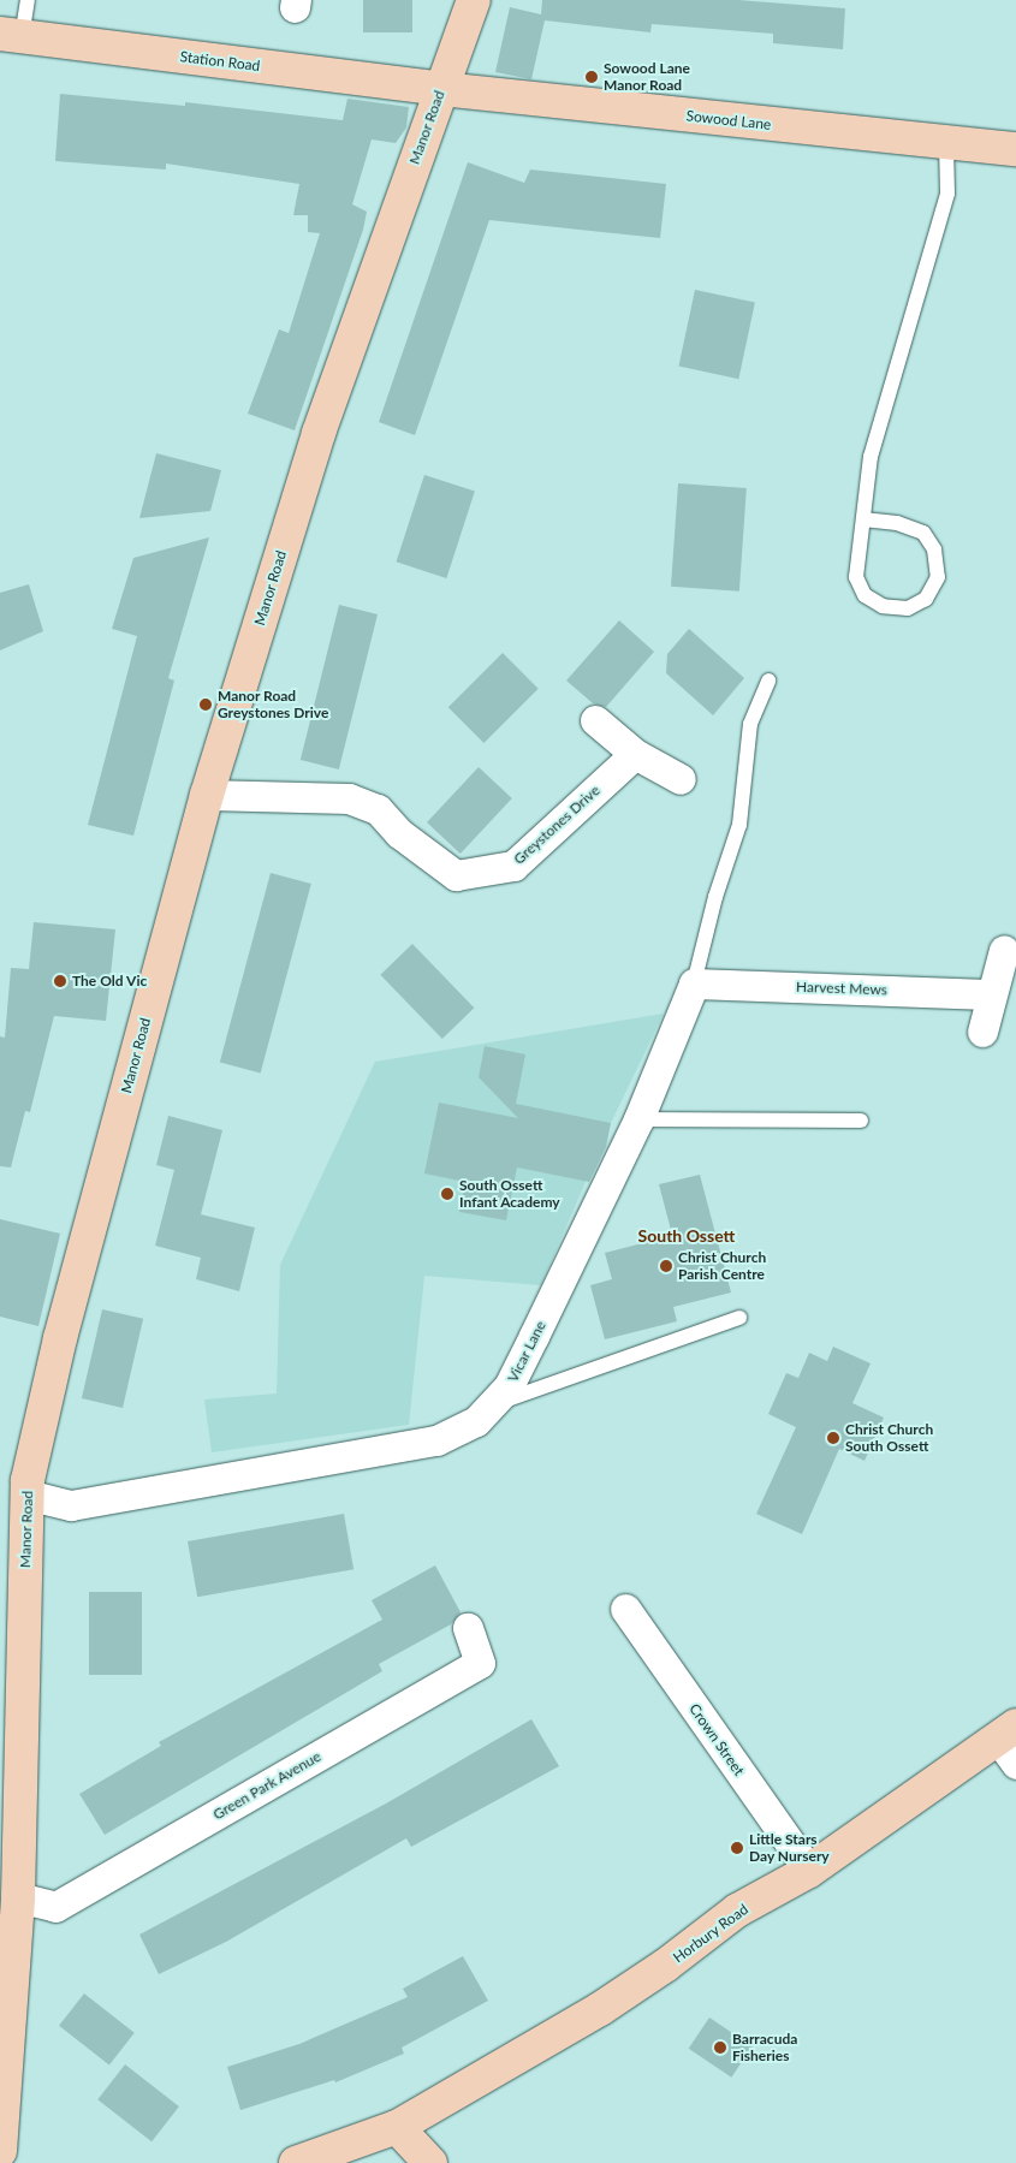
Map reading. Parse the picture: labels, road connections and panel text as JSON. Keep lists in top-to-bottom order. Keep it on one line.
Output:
{"streets":{"street":["Station Road","Sowood Lane","Manor Road","Greystones Drive","Harvest Mews","Vicar Lane","Crown Street","Green Park Avenue","Horbury Road"]},"crossings":[["Station Road","Sowood Lane"],["Station Road","Manor Road"],["Sowood Lane","Manor Road"],["Manor Road","Greystones Drive"],["Manor Road","Vicar Lane"],["Manor Road","Green Park Avenue"],["Harvest Mews","Vicar Lane"],["Crown Street","Horbury Road"]],"districts":["South Ossett"],"places":["Sowood Lane Manor Road","Manor Road Greystones Drive","The Old Vic","South Ossett Infant Academy","Christ Church Parish Centre","Christ Church South Ossett","Little Stars Day Nursery","Barracuda Fisheries"]}
